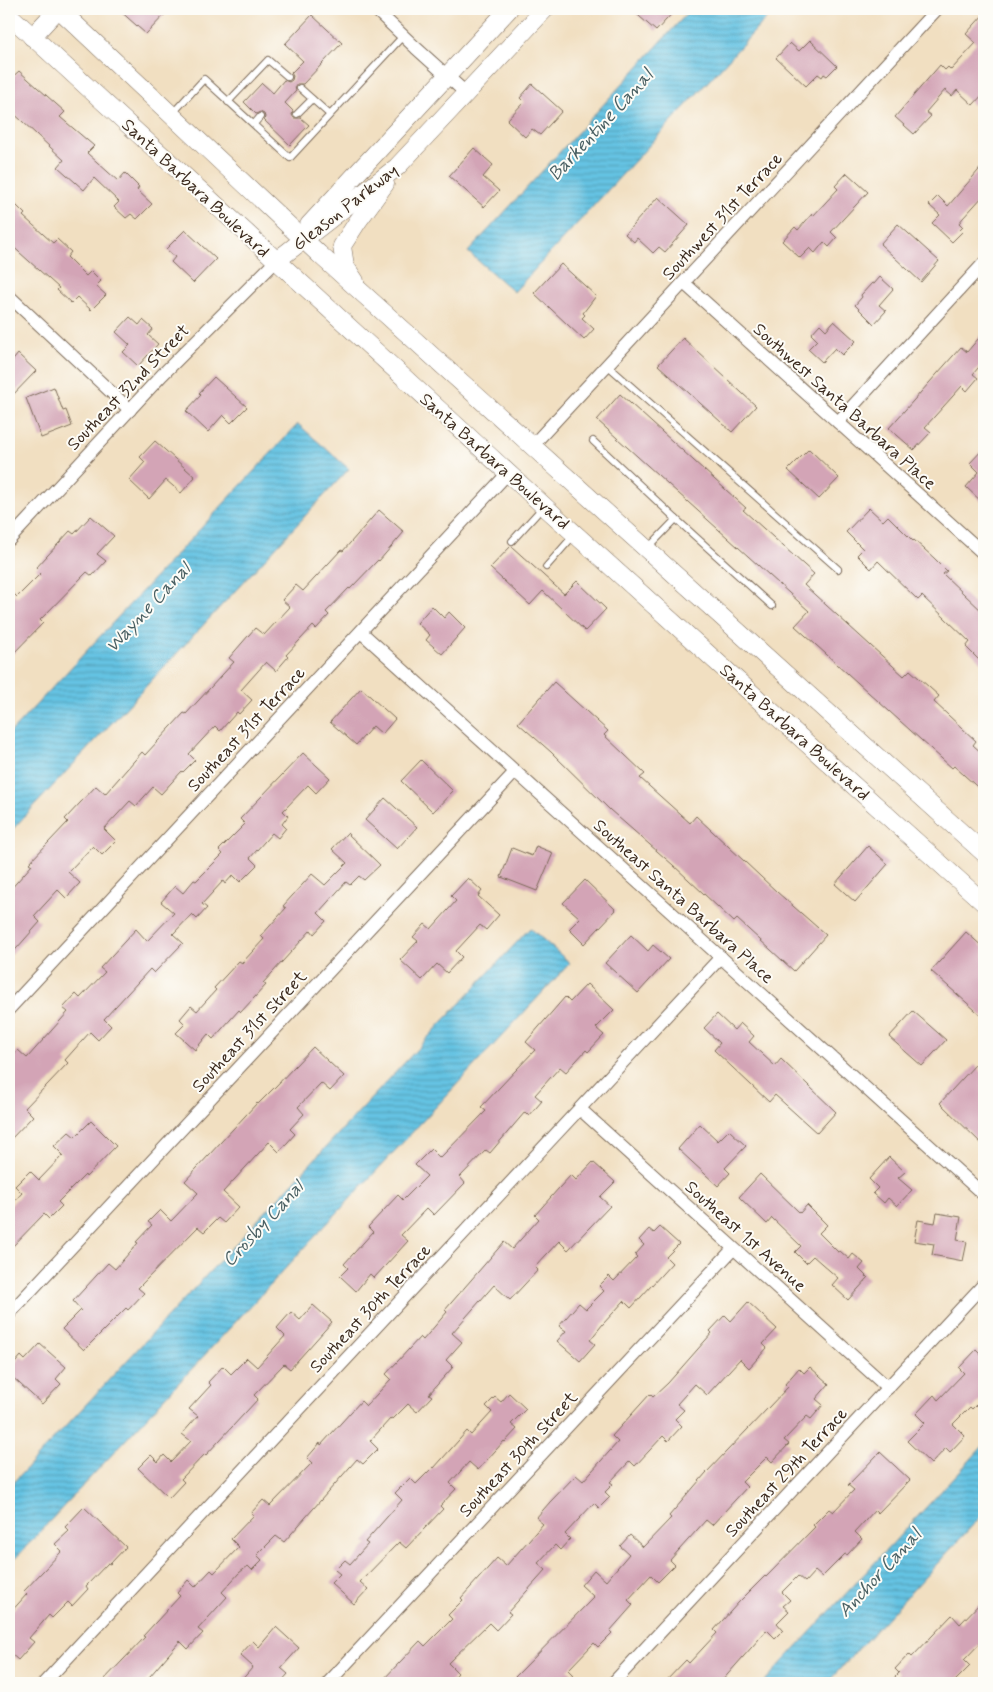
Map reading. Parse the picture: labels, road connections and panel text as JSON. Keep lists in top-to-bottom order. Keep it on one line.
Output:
{"streets":{"main road":["Santa Barbara Boulevard","Gleason Parkway"],"street":["Southwest 31st Terrace","Southeast 32nd Street","Southwest Santa Barbara Place","Southeast 31st Terrace","Southeast Santa Barbara Place","Southeast 31st Street","Southeast 1st Avenue","Southeast 30th Terrace","Southeast 30th Street","Southeast 29th Terrace"]},"crossings":[["Santa Barbara Boulevard","Gleason Parkway"],["Santa Barbara Boulevard","Southwest 31st Terrace"],["Santa Barbara Boulevard","Southeast 32nd Street"],["Santa Barbara Boulevard","Southeast 31st Terrace"],["Gleason Parkway","Southeast 32nd Street"],["Southwest 31st Terrace","Southwest Santa Barbara Place"],["Southeast 31st Terrace","Southeast Santa Barbara Place"],["Southeast Santa Barbara Place","Southeast 31st Street"],["Southeast Santa Barbara Place","Southeast 30th Terrace"],["Southeast 1st Avenue","Southeast 30th Terrace"],["Southeast 1st Avenue","Southeast 30th Street"],["Southeast 1st Avenue","Southeast 29th Terrace"]],"water":["Barkentine Canal","Wayne Canal","Crosby Canal","Anchor Canal"]}
